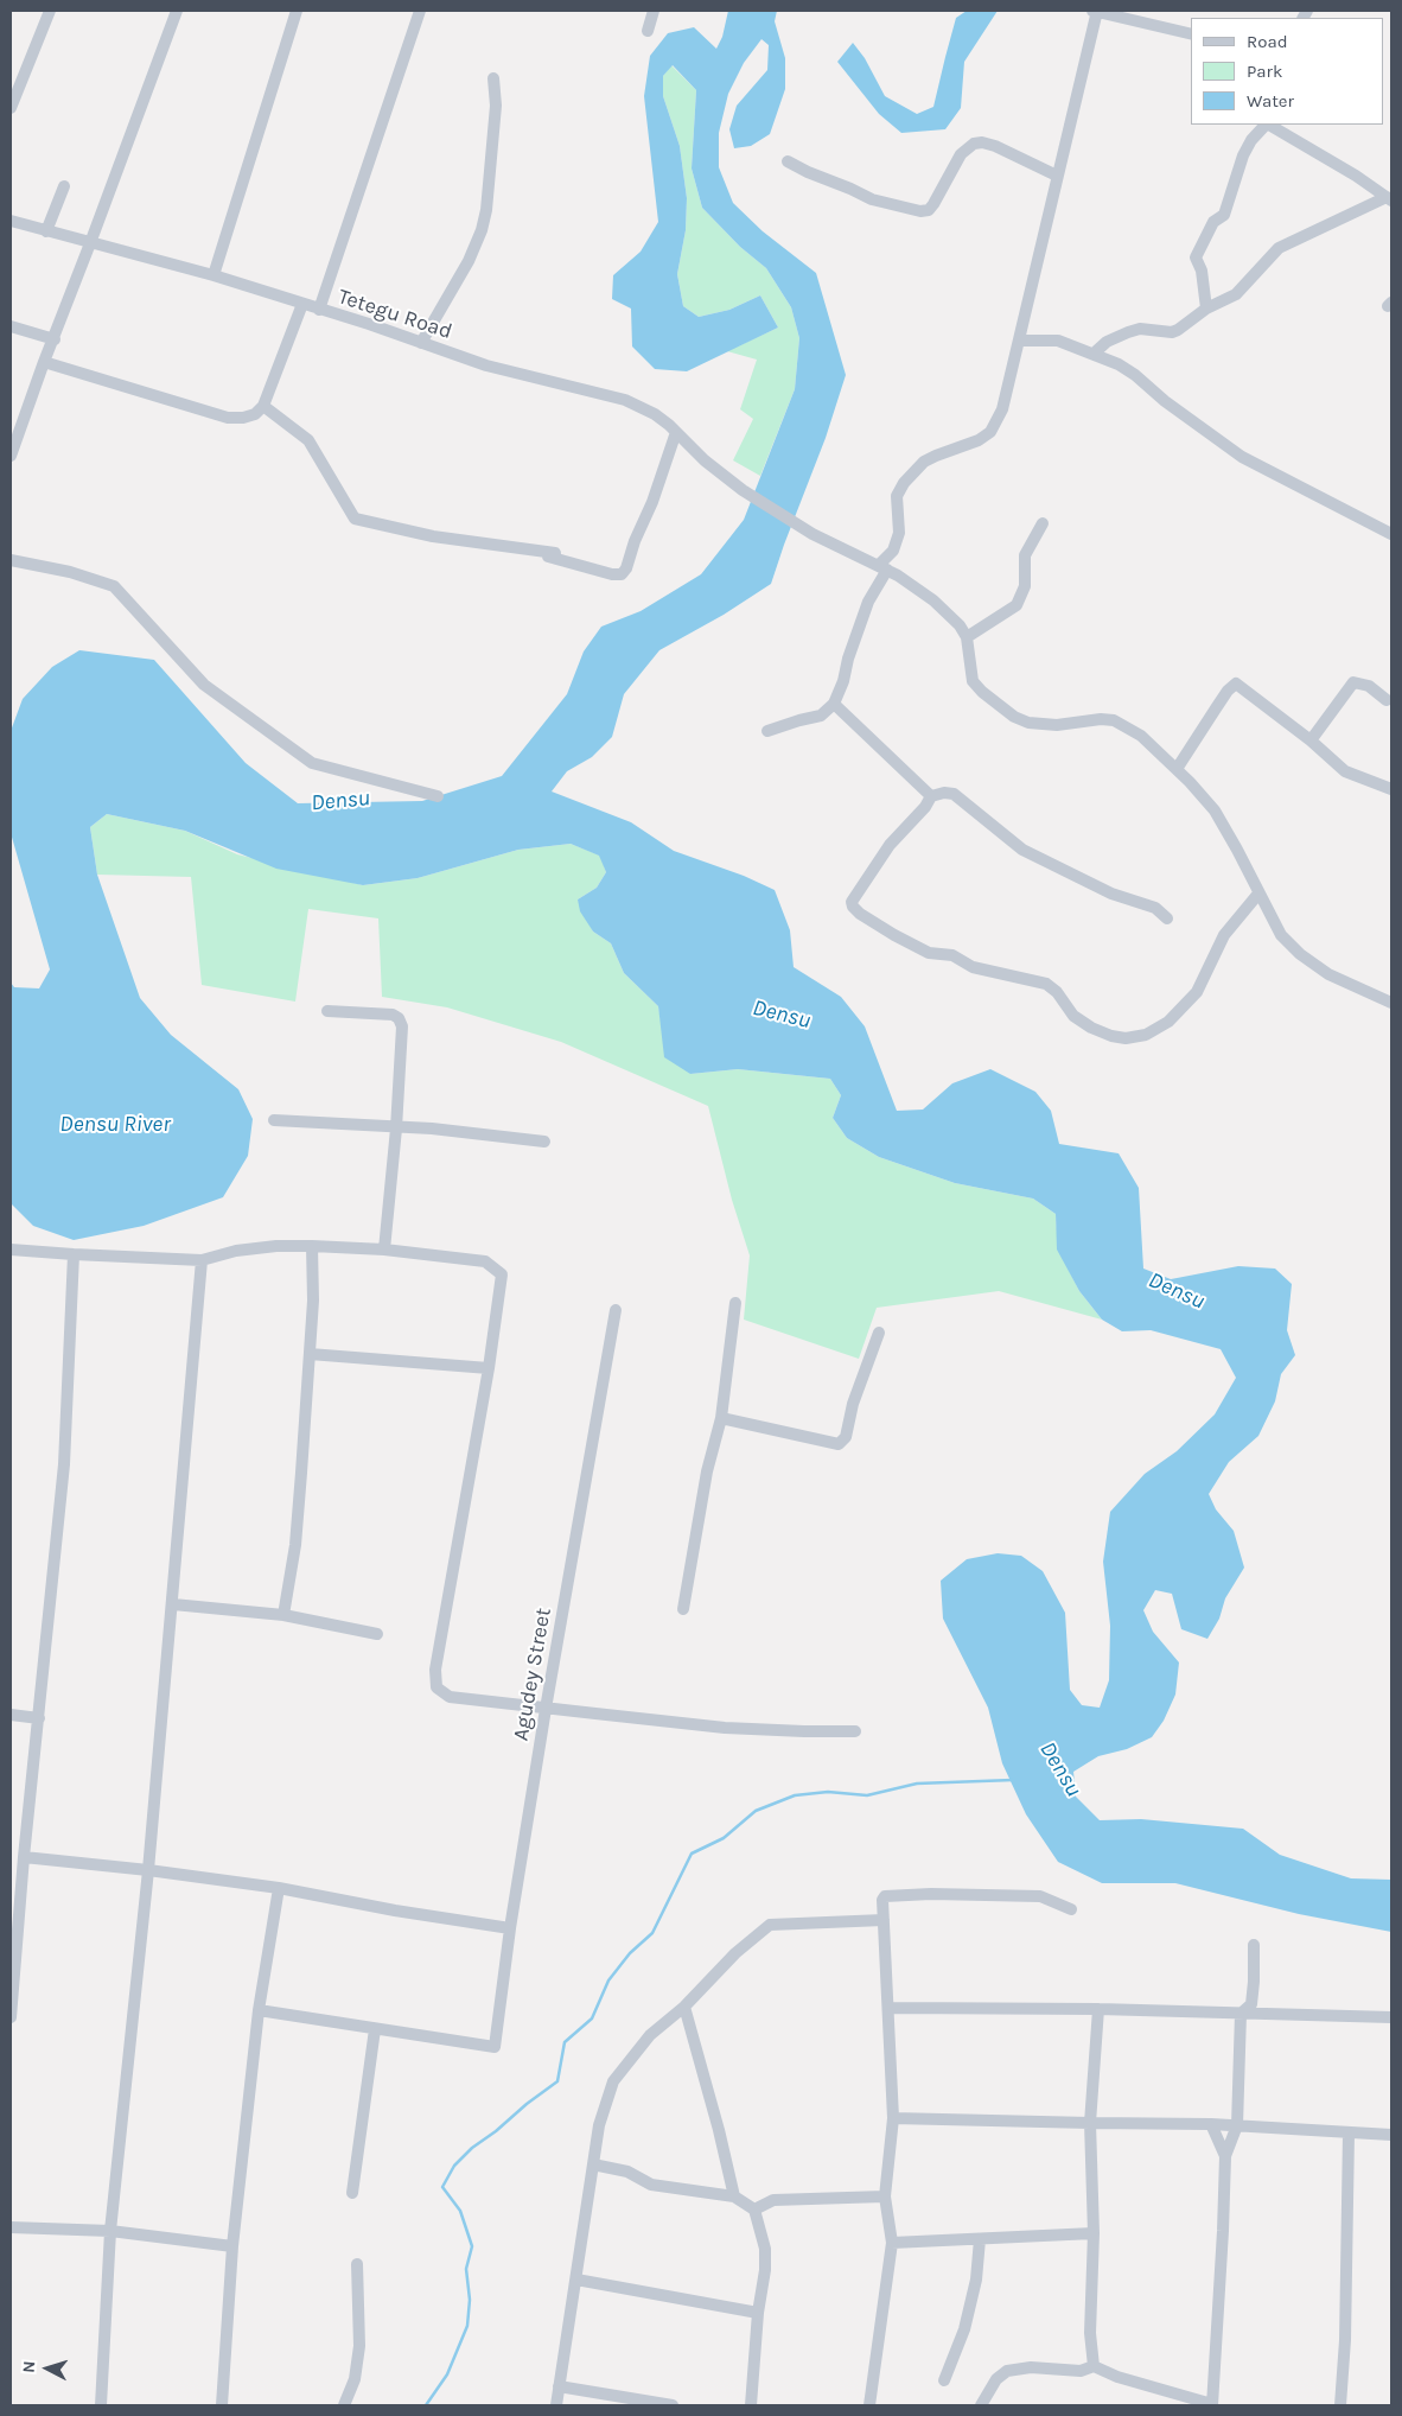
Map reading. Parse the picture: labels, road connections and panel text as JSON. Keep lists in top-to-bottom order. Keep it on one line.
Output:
{"streets":{"street":["Tetegu Road","Agudey Street"]},"water":["Densu","Densu River"],"legend":["Road","Park","Water"],"north":"left"}
